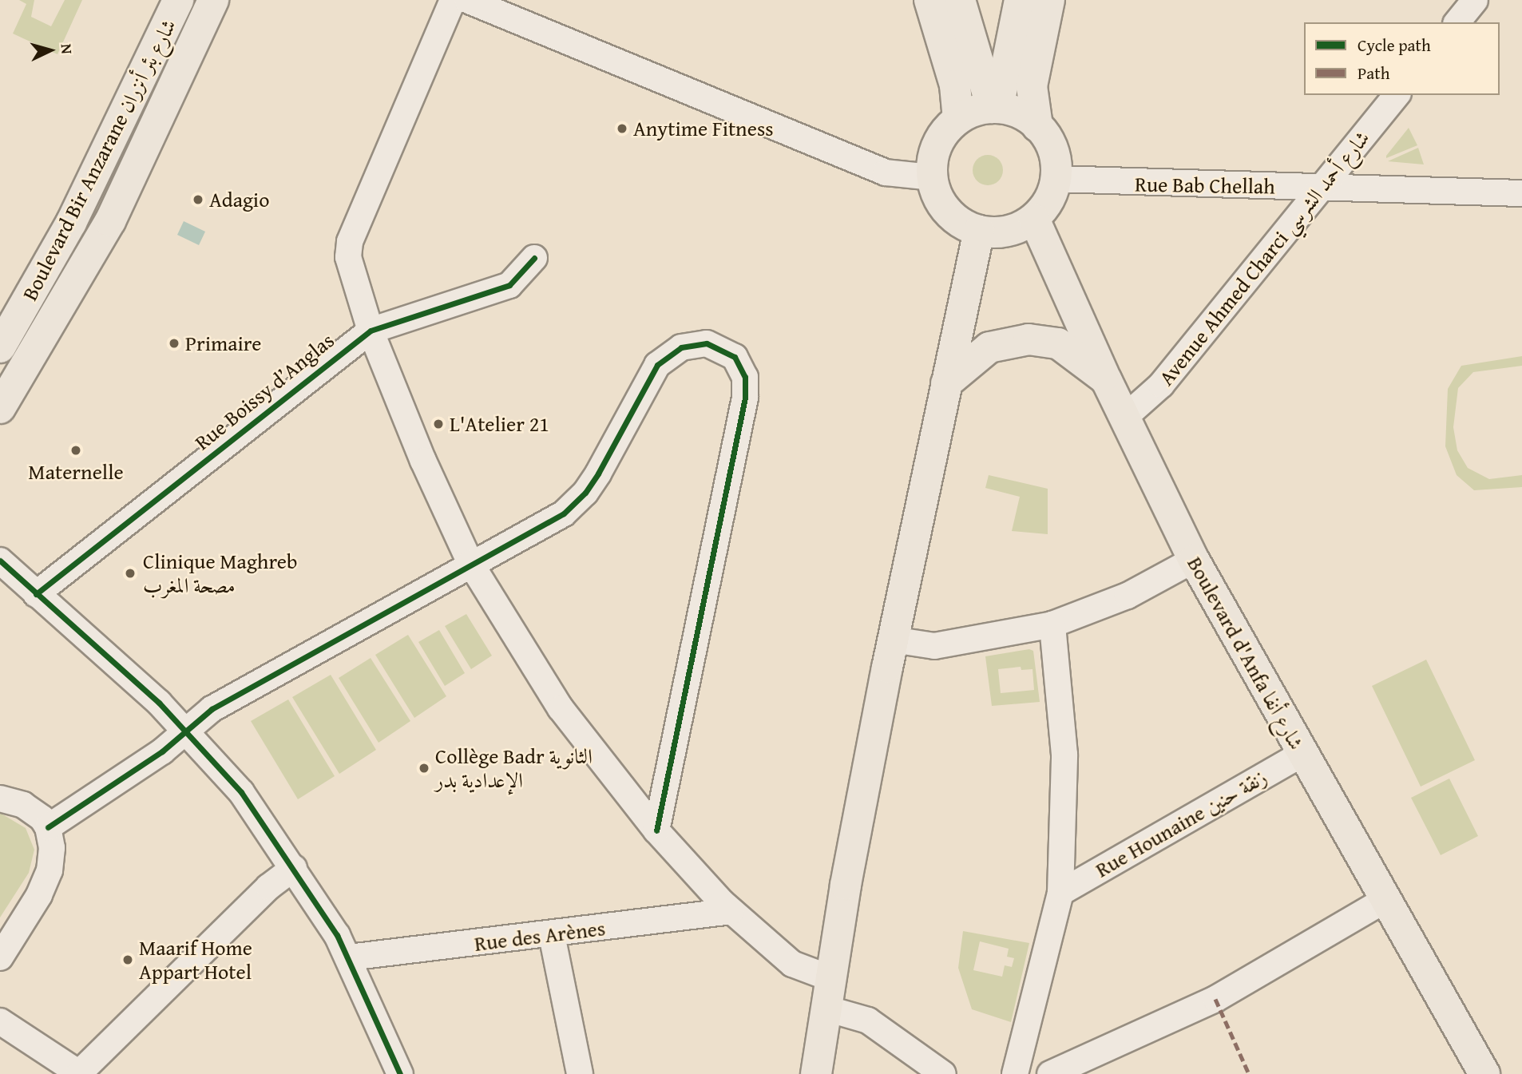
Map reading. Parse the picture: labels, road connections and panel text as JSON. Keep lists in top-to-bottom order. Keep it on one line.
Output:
{"streets":{"main road":["Boulevard Bir Anzarane شارع بئر أنزران","Boulevard d'Anfa شارع أنفا"],"street":["Rue Bab Chellah","Avenue Ahmed Charci شارع أحمد الشرسي","Rue Boissy d’Anglas","Rue Hounaine زنقة حنين","Rue des Arènes"]},"crossings":[["Rue Bab Chellah","Avenue Ahmed Charci شارع أحمد الشرسي"],["Rue Bab Chellah","Boulevard d'Anfa شارع أنفا"],["Avenue Ahmed Charci شارع أحمد الشرسي","Boulevard d'Anfa شارع أنفا"],["Boulevard d'Anfa شارع أنفا","Rue Hounaine زنقة حنين"]],"places":["Anytime Fitness","Adagio","Primaire","L'Atelier 21","Maternelle","Clinique Maghreb مصحة المغرب","Collège Badr الثانوية الإعدادية بدر","Maarif Home Appart Hotel"],"legend":["Cycle path","Path"],"north":"right"}
